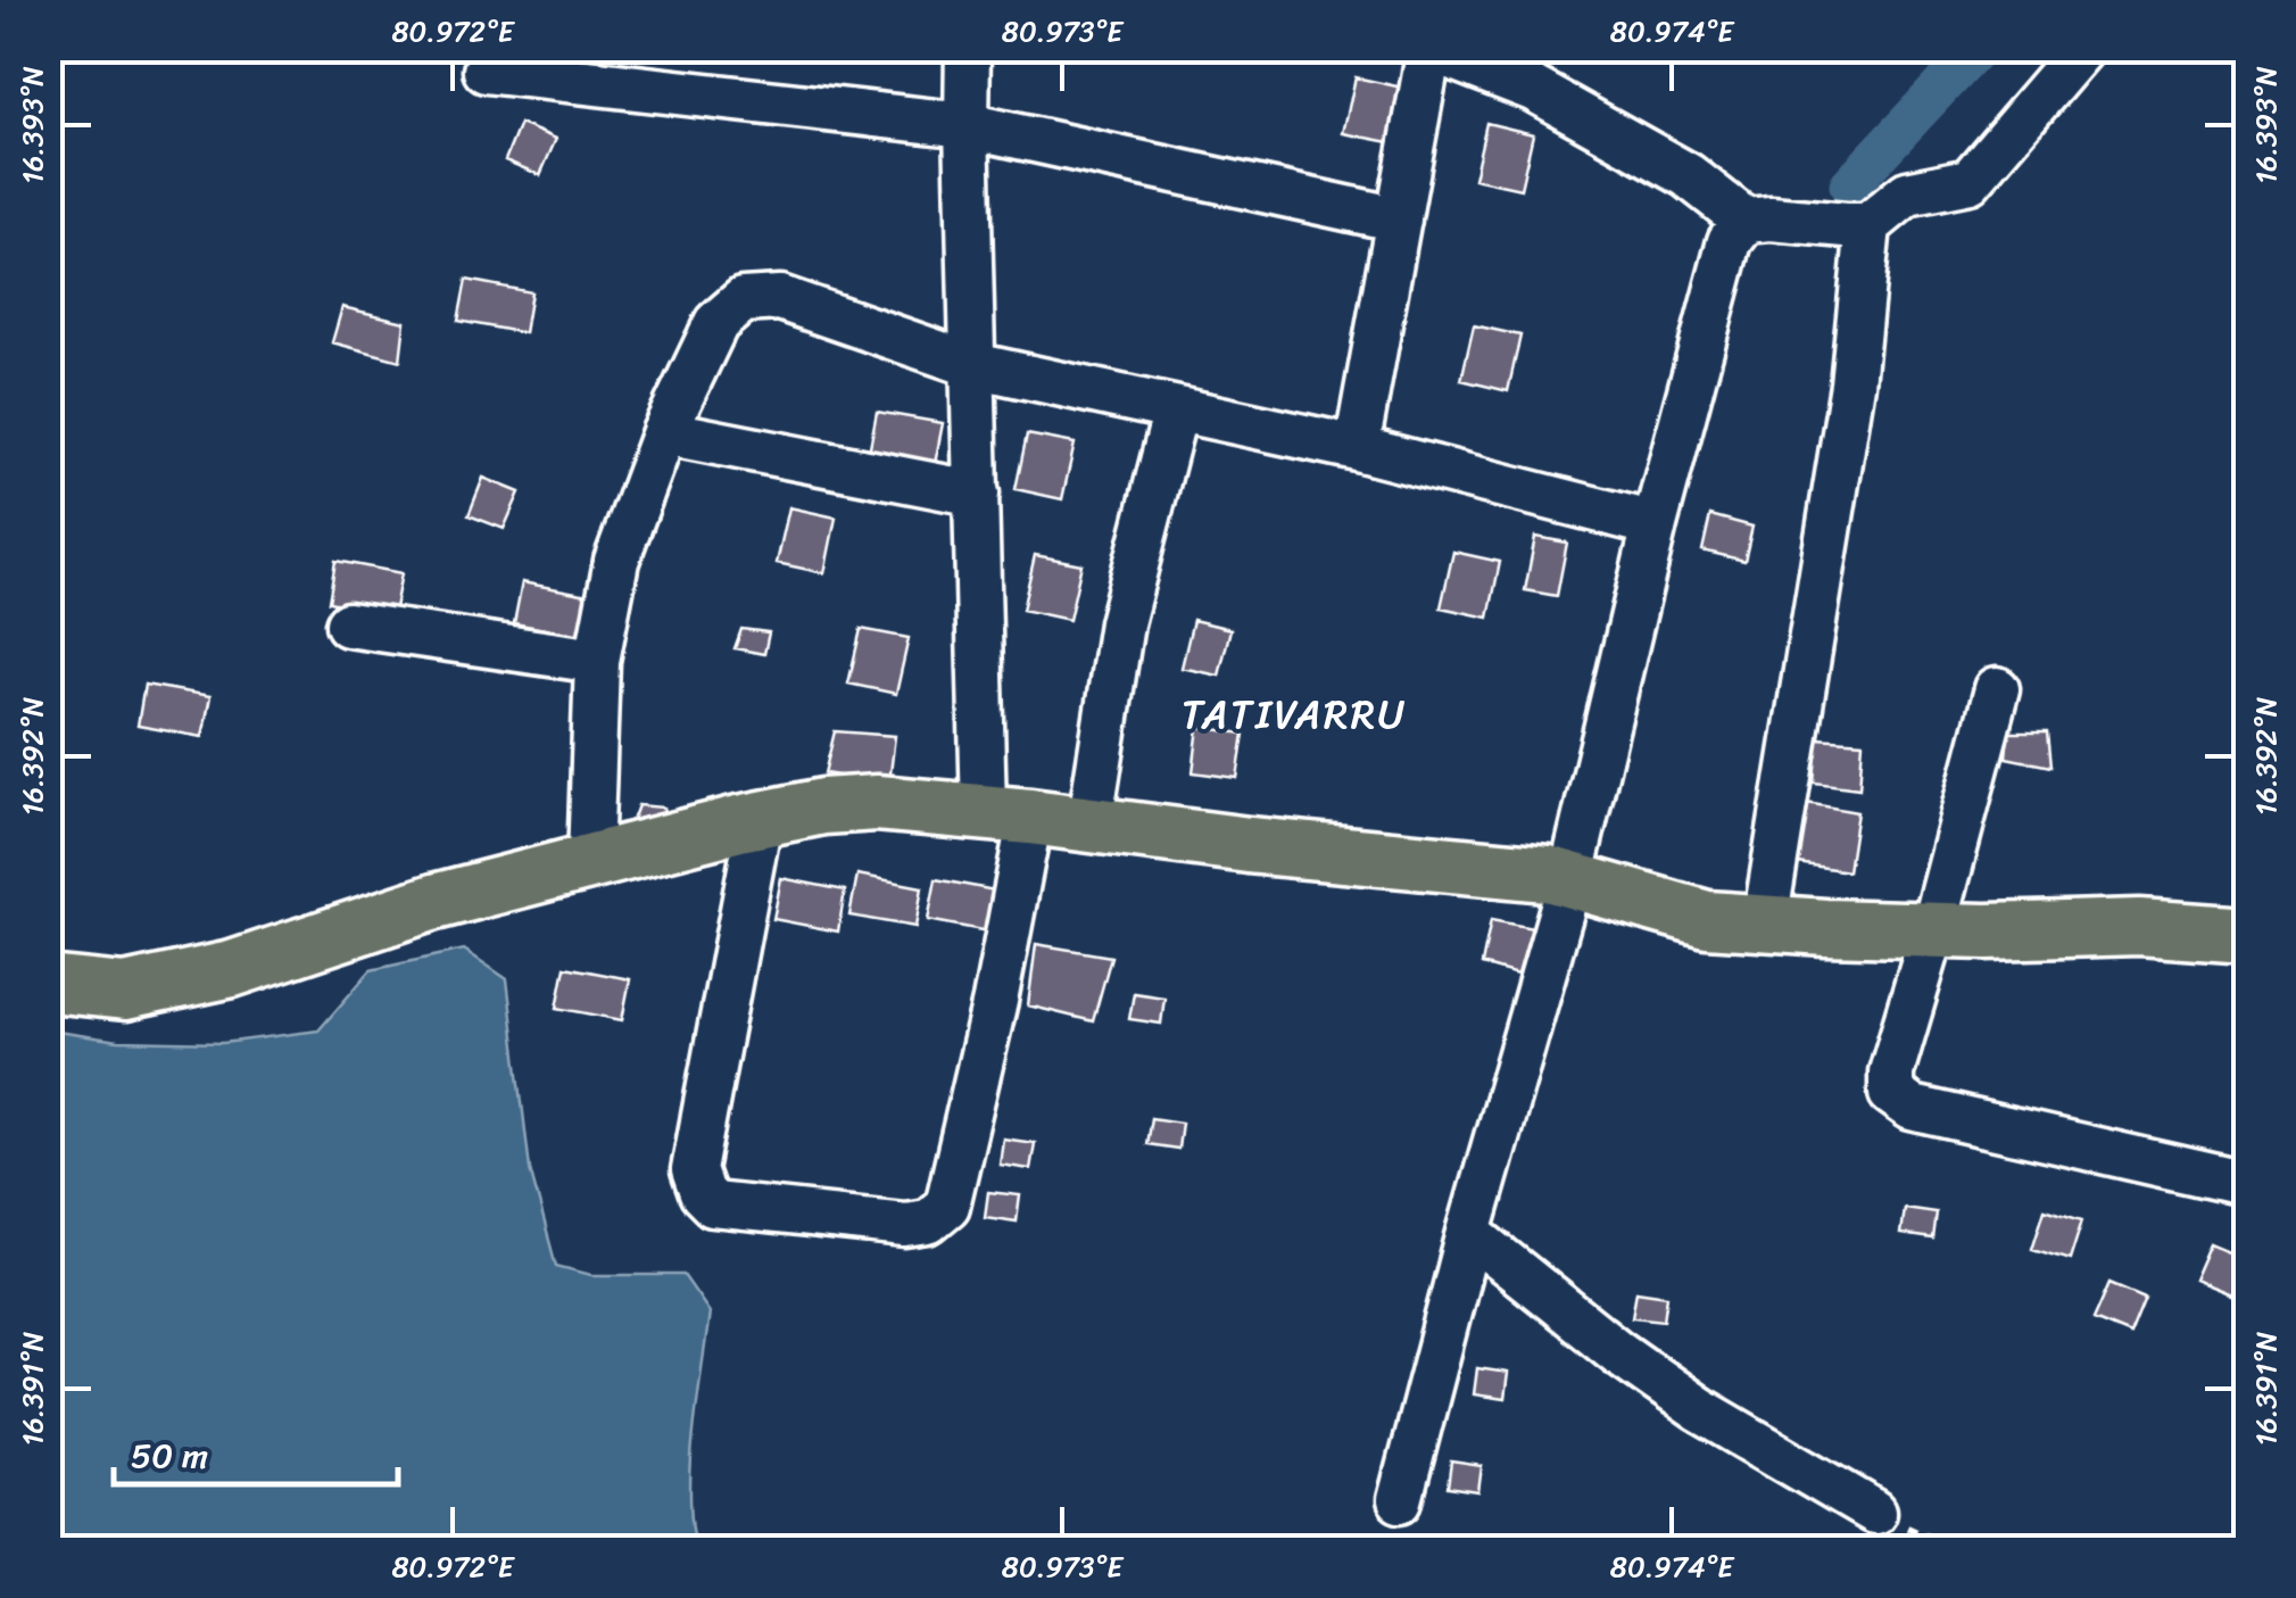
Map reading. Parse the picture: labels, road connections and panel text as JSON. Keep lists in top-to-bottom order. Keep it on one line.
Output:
{"districts":["TATIVARRU"],"scale_bar":"50 m","coordinates":["80.972°E","80.973°E","80.974°E","16.393°N","16.392°N","16.391°N"]}
